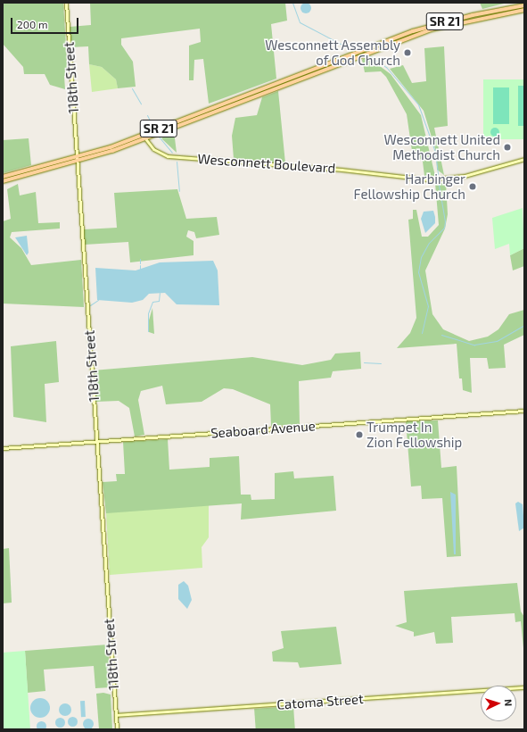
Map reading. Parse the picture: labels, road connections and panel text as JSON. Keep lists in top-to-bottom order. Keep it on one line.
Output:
{"streets":{"main road":["SR 21"],"street":["118th Street","Wesconnett Boulevard","Seaboard Avenue","Catoma Street"]},"crossings":[["SR 21","118th Street"],["SR 21","Wesconnett Boulevard"],["118th Street","Seaboard Avenue"],["118th Street","Catoma Street"]],"places":["Wesconnett Assembly of God Church","Wesconnett United Methodist Church","Harbinger Fellowship Church","Trumpet In Zion Fellowship"],"scale_bar":"200 m","north":"right"}
